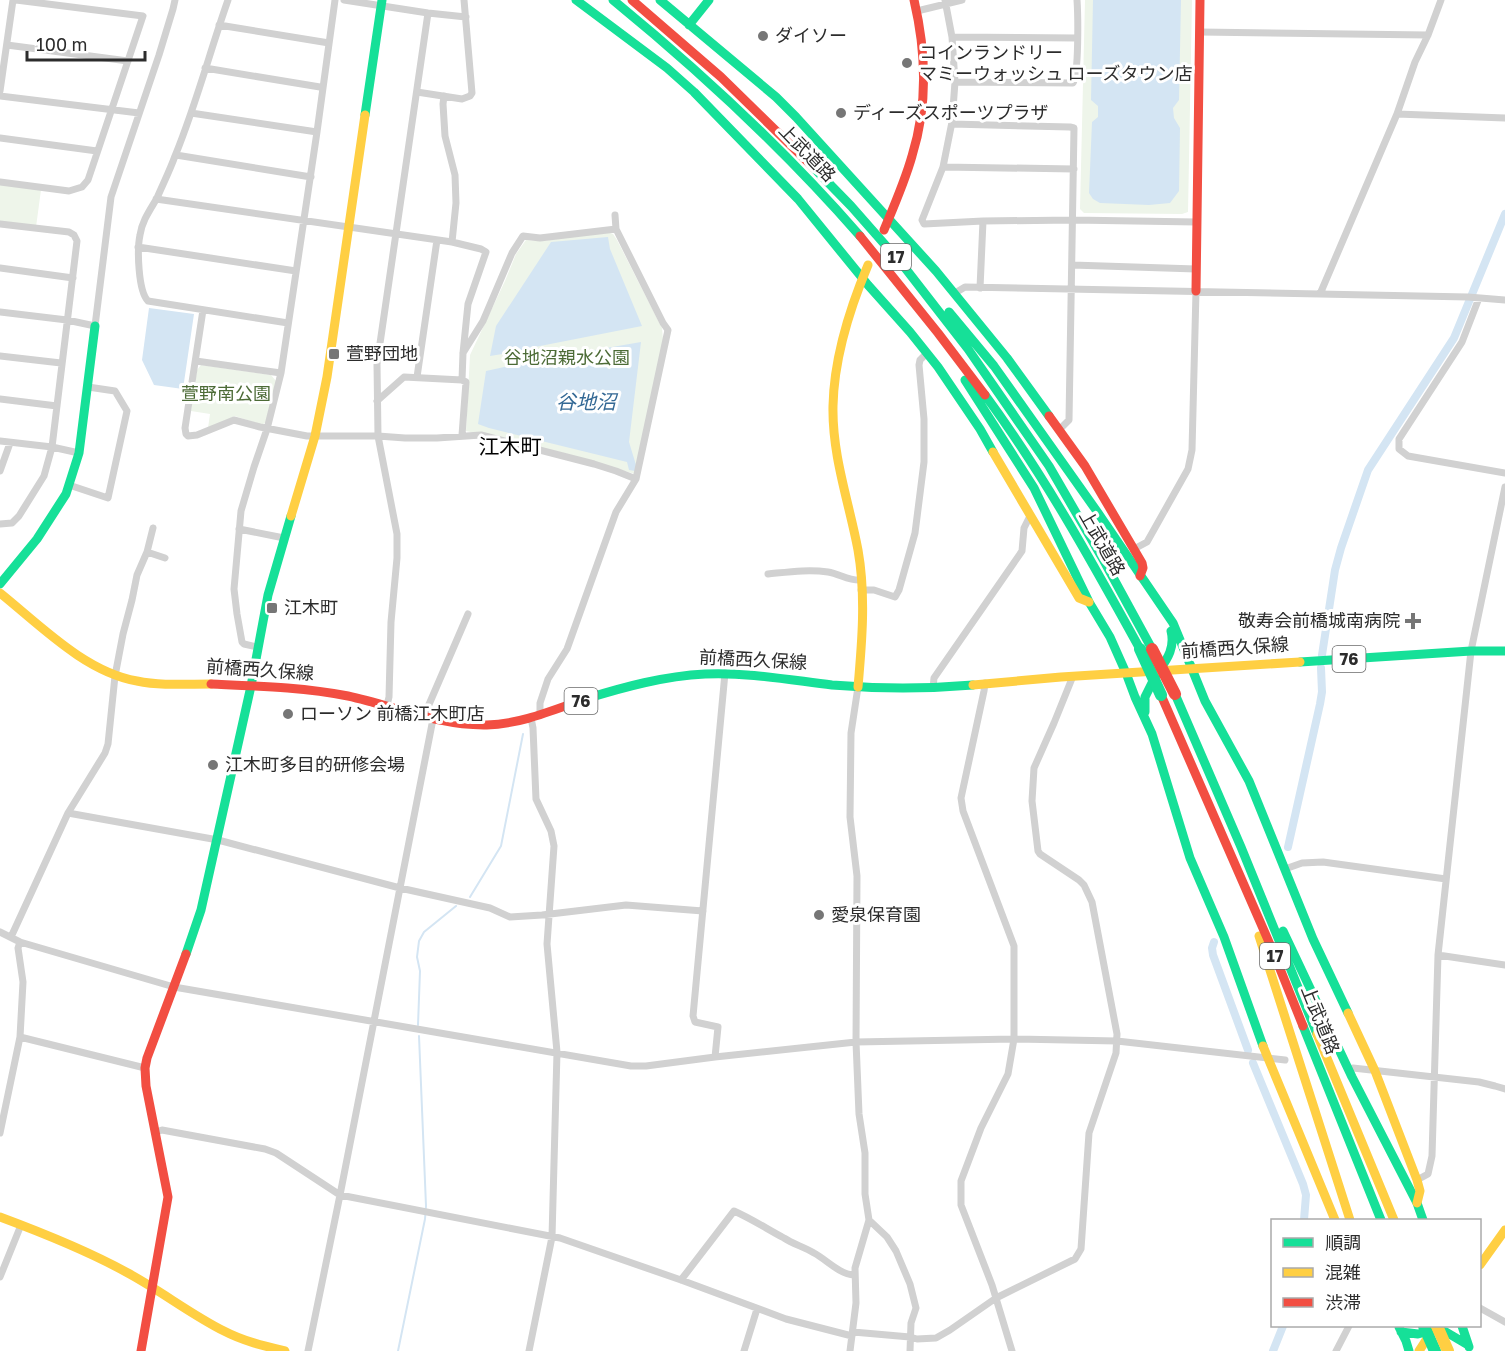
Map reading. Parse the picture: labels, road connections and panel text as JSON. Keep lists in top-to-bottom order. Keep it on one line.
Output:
{"streets":{"main road":["上武道路","17","前橋西久保線","76"]},"crossings":[["上武道路","17"]],"districts":["江木町"],"water":["谷地沼"],"parks":["谷地沼親水公園","萱野南公園"],"places":{"other":["ダイソー","コインランドリー マミーウォッシュ ローズタウン店","ディーズスポーツプラザ","ローソン 前橋江木町店","江木町多目的研修会場","愛泉保育園"],"transit":["萱野団地","江木町"],"health":["敬寿会前橋城南病院"]},"legend":["順調","混雑","渋滞"],"scale_bar":"100 m"}
